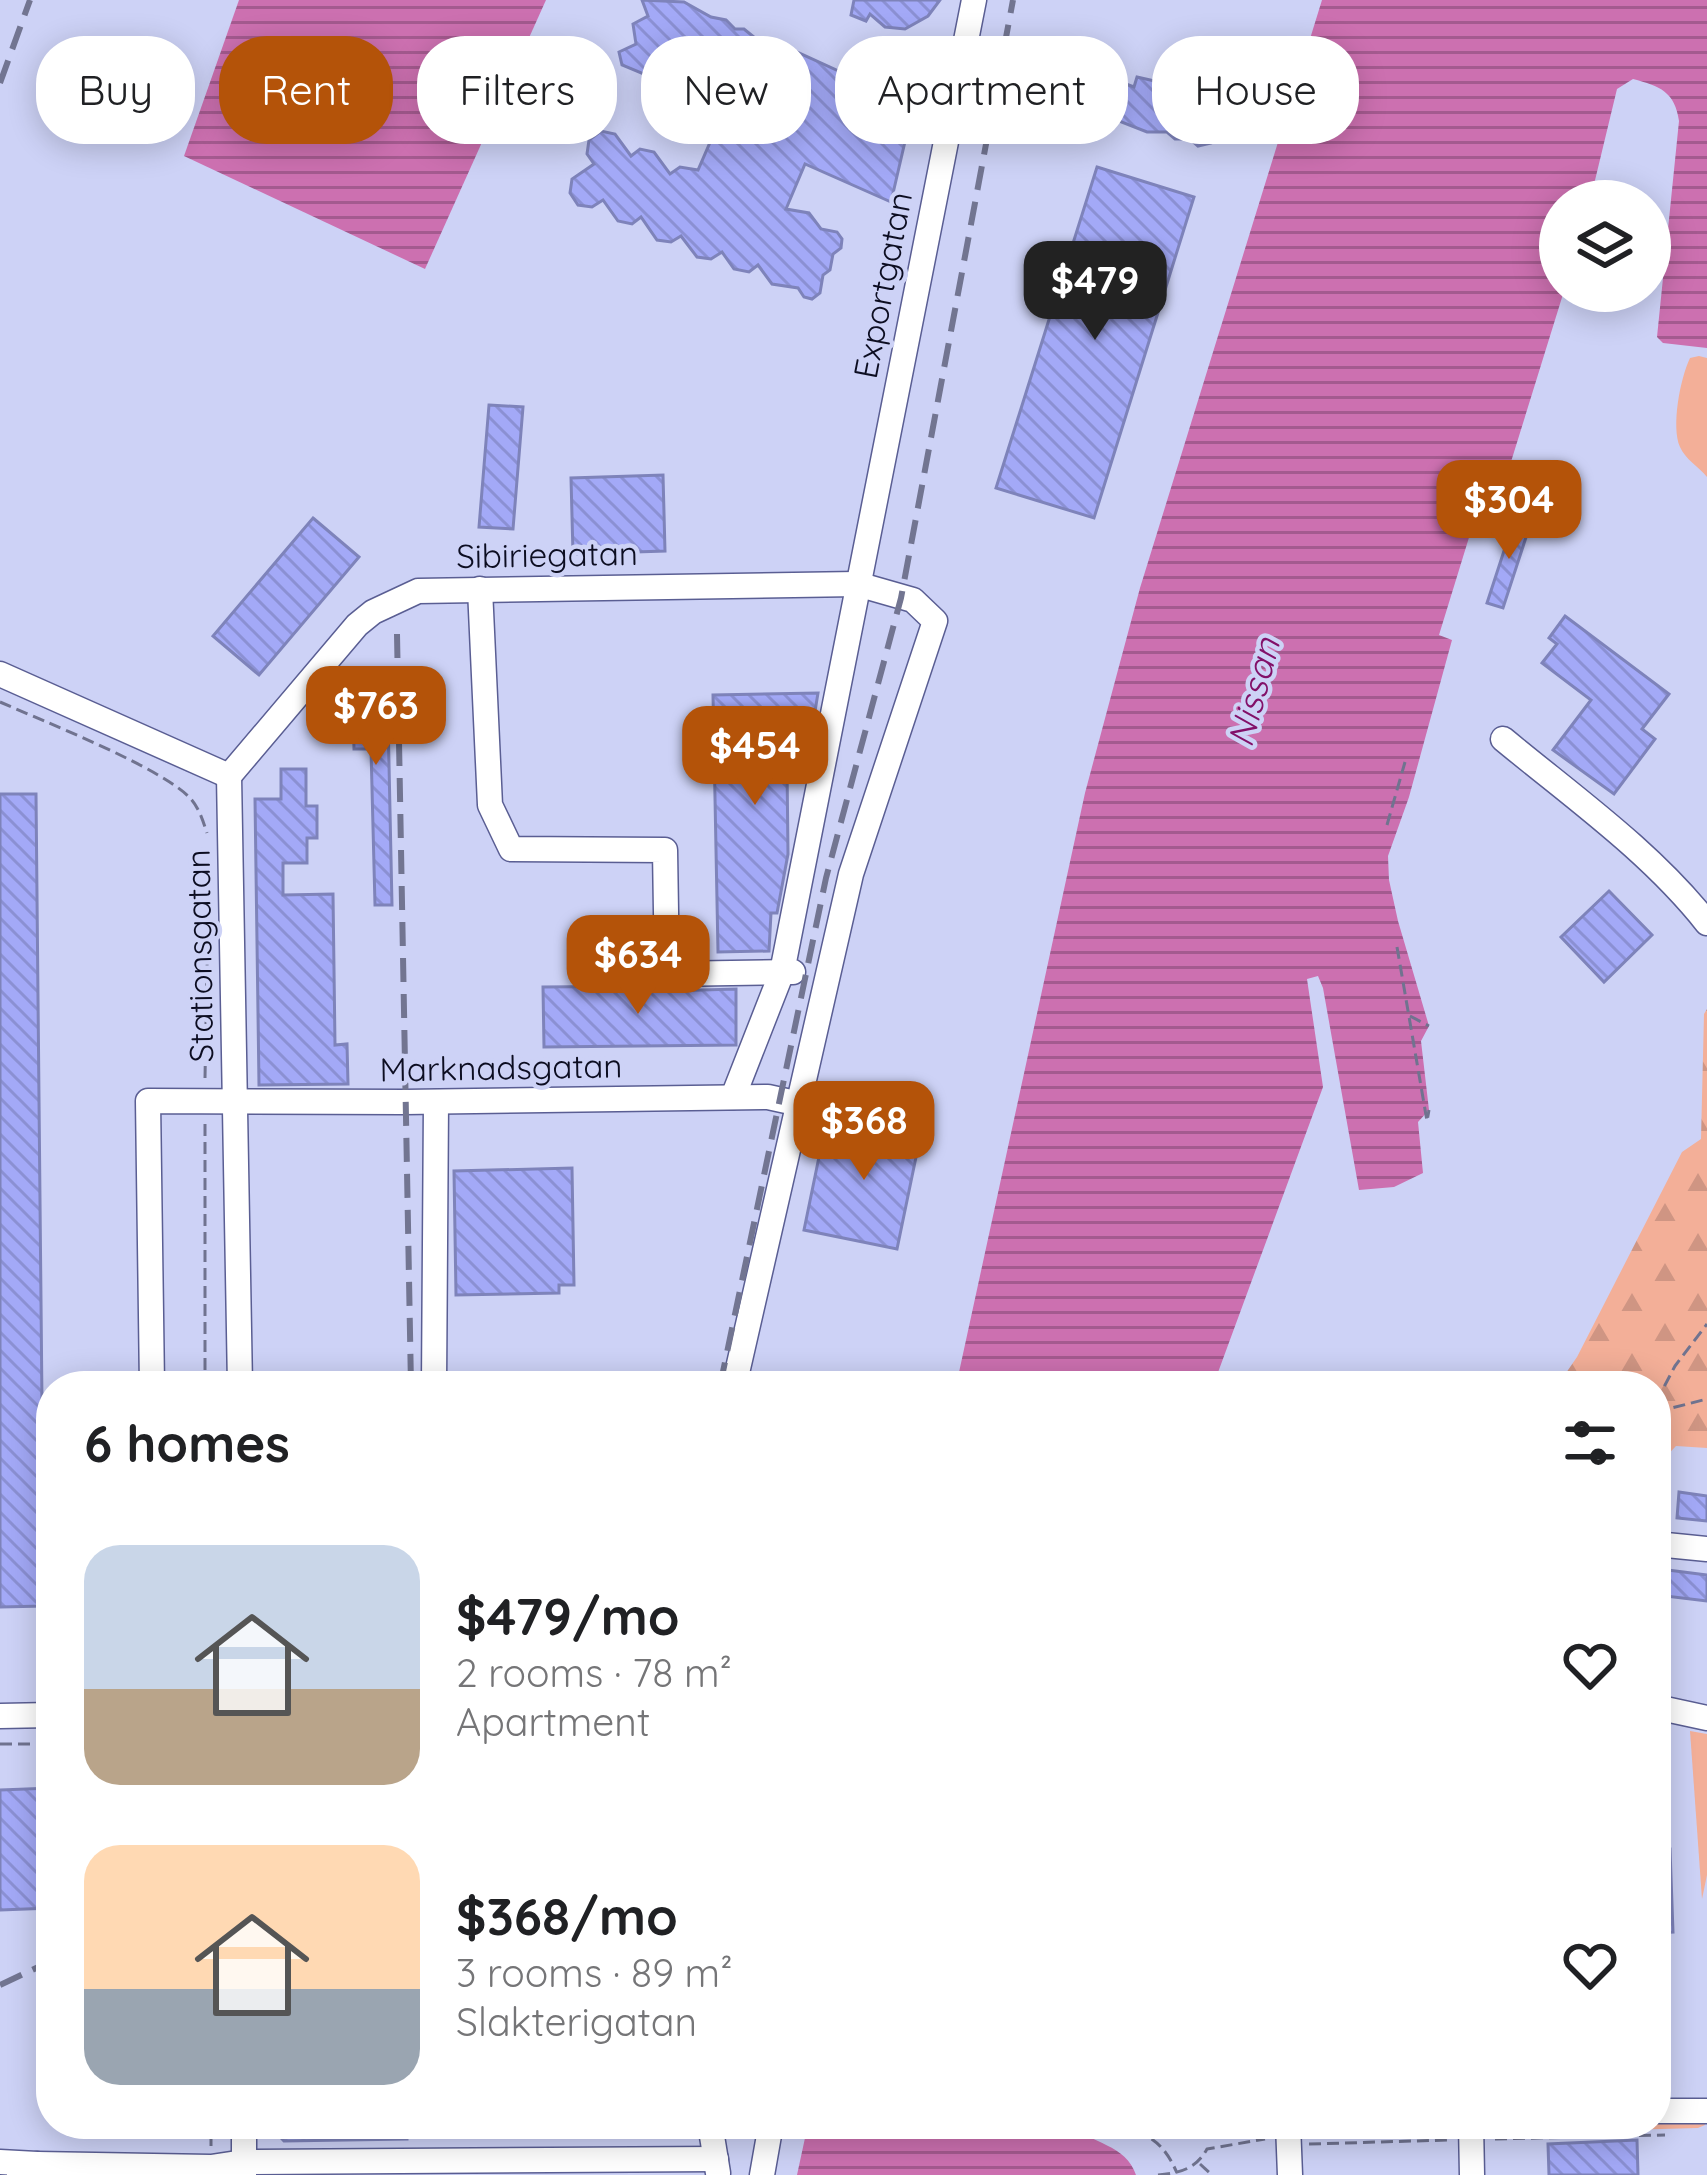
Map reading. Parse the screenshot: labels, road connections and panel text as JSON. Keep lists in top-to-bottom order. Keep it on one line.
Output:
{"streets":{"street":["Exportgatan","Sibiriegatan","Stationsgatan","Marknadsgatan"]},"crossings":[["Exportgatan","Sibiriegatan"],["Exportgatan","Marknadsgatan"],["Sibiriegatan","Stationsgatan"],["Sibiriegatan","Marknadsgatan"],["Stationsgatan","Marknadsgatan"]],"water":["Nissan"],"page":{"chip":["Buy","Rent","Filters","New","Apartment","House"],"price":["$479","$304","$763","$454","$634","$368"],"heading":"6 homes","list":[{"name":"$479/mo","note":"2 rooms · 78 m² · Apartment"},{"name":"$368/mo","note":"3 rooms · 89 m² · Slakterigatan"}]}}
